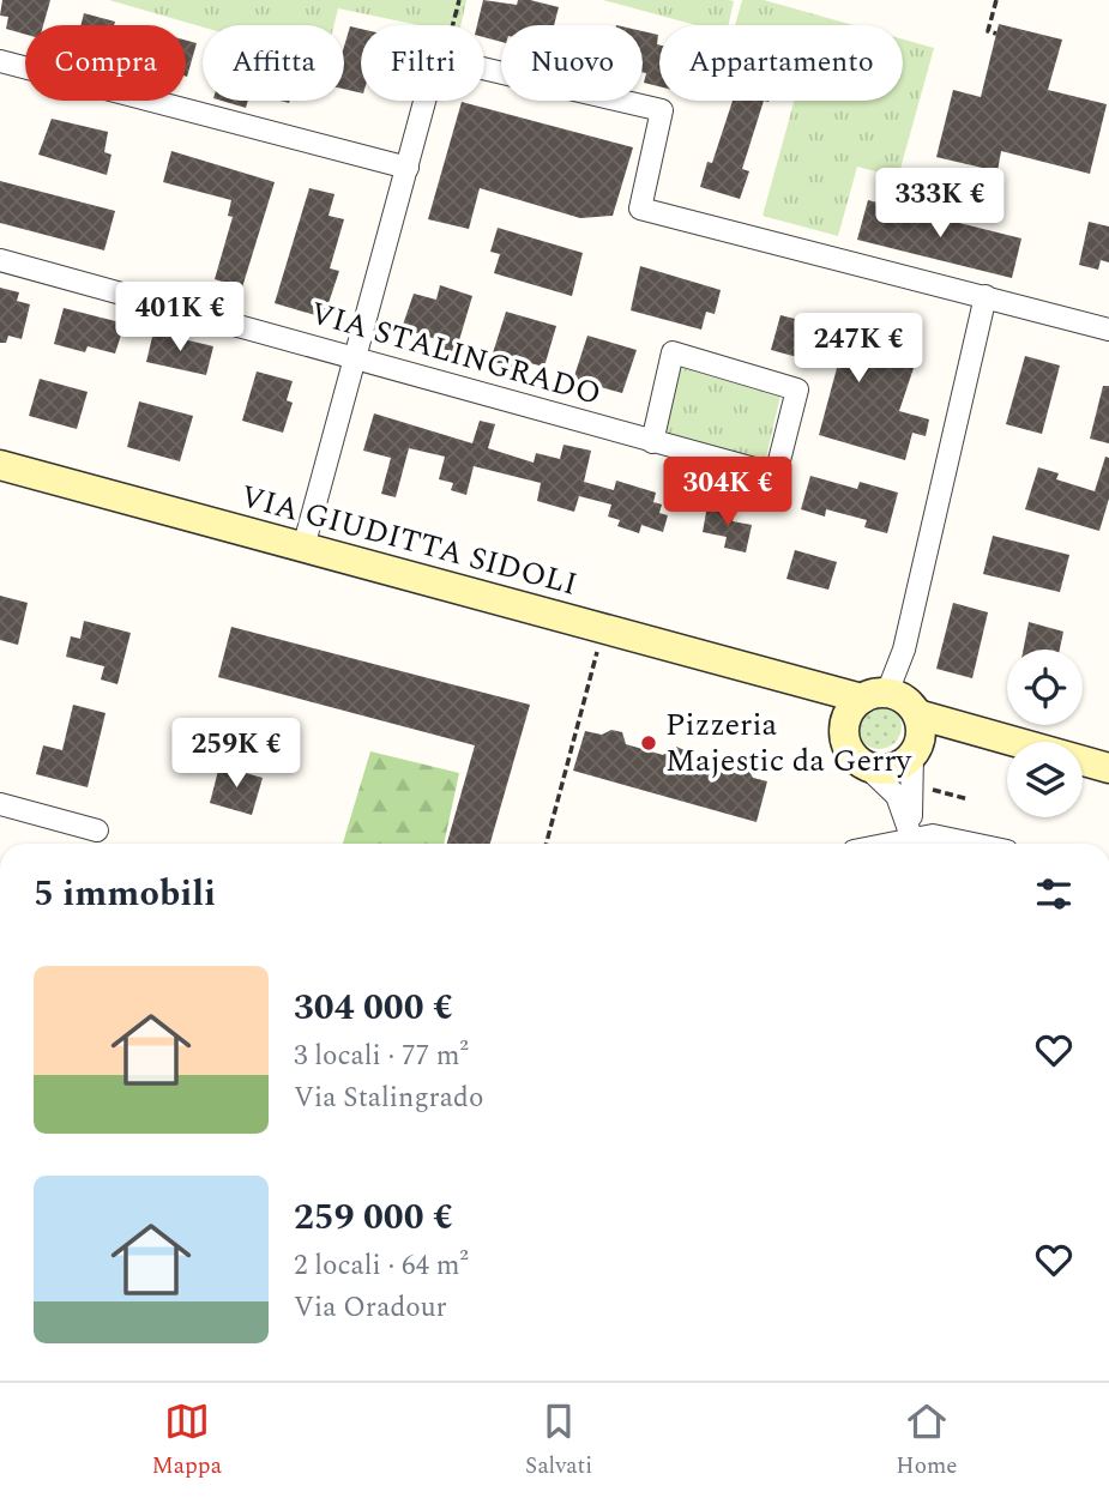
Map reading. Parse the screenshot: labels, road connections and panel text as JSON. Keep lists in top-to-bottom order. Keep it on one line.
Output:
{"streets":{"street":["VIA STALINGRADO","VIA GIUDITTA SIDOLI"]},"places":["Pizzeria Majestic da Gerry"],"page":{"chip":["Compra","Affitta","Filtri","Nuovo","Appartamento"],"price":["333K €","401K €","247K €","304K €","259K €"],"heading":"5 immobili","list":[{"name":"304 000 €","note":"3 locali · 77 m² · Via Stalingrado"},{"name":"259 000 €","note":"2 locali · 64 m² · Via Oradour"}],"tabs":["Mappa","Salvati","Home"]}}
